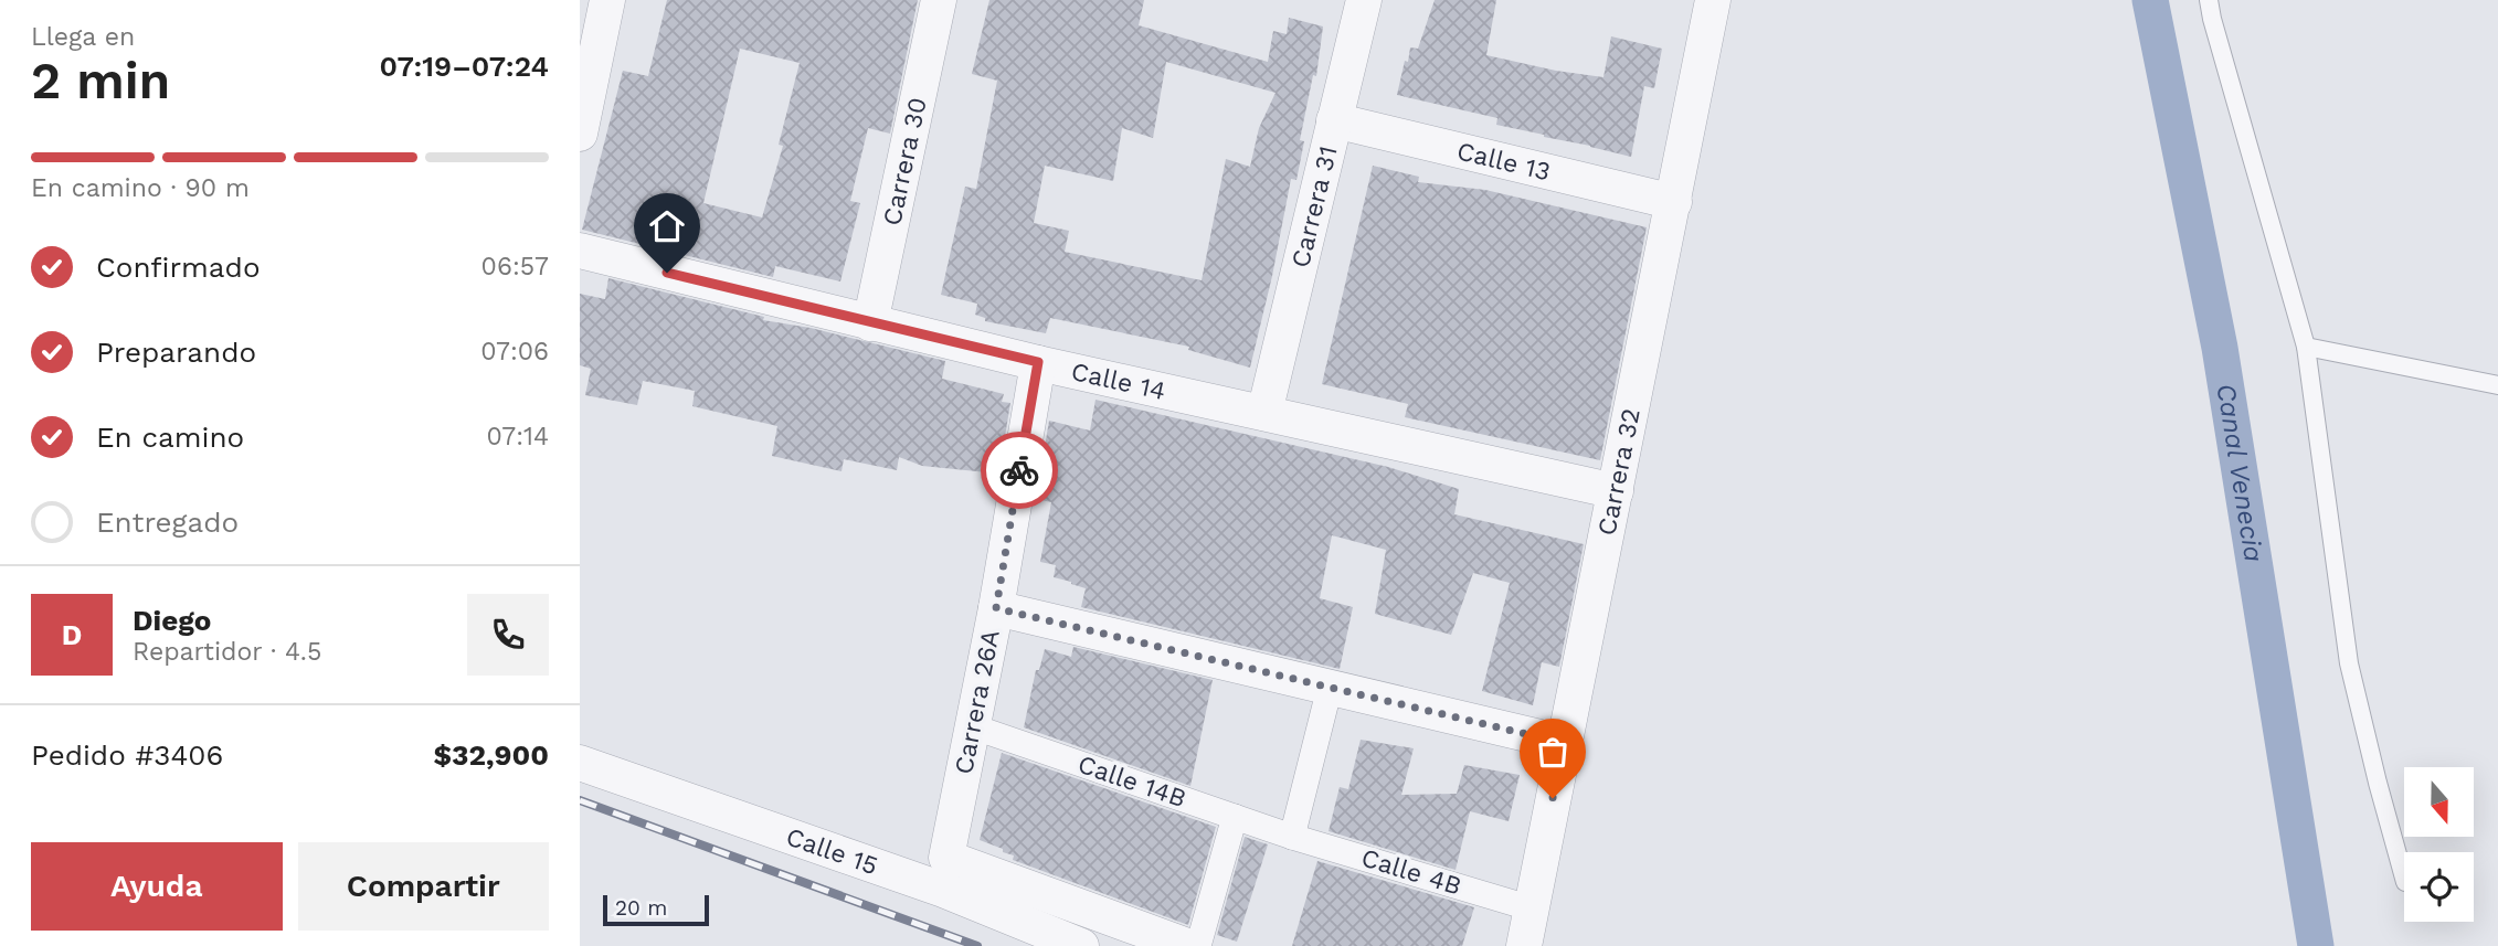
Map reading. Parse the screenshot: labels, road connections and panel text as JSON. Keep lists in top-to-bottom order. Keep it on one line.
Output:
{"streets":{"street":["Carrera 30","Calle 13","Carrera 31","Calle 14","Carrera 32","Carrera 26A","Calle 14B","Calle 15","Calle 4B"]},"crossings":[["Carrera 30","Calle 14"],["Calle 13","Carrera 31"],["Calle 13","Carrera 32"],["Carrera 31","Calle 14"],["Calle 14","Carrera 32"],["Calle 14","Carrera 26A"],["Carrera 32","Calle 4B"],["Carrera 26A","Calle 14B"],["Calle 14B","Calle 4B"]],"water":["Canal Venecia"],"scale_bar":"20 m","north":"bottom","page":{"heading":["2 min","Llega en","07:19–07:24"],"panel":["Diego","Repartidor · 4.5","Pedido #3406","$32,900"],"bar":"En camino · 90 m","list":[["Confirmado","06:57"],["Preparando","07:06"],["En camino","07:14"],"Entregado"],"round":"D","buttons":["Ayuda","Compartir"],"scale":"20 m"}}
